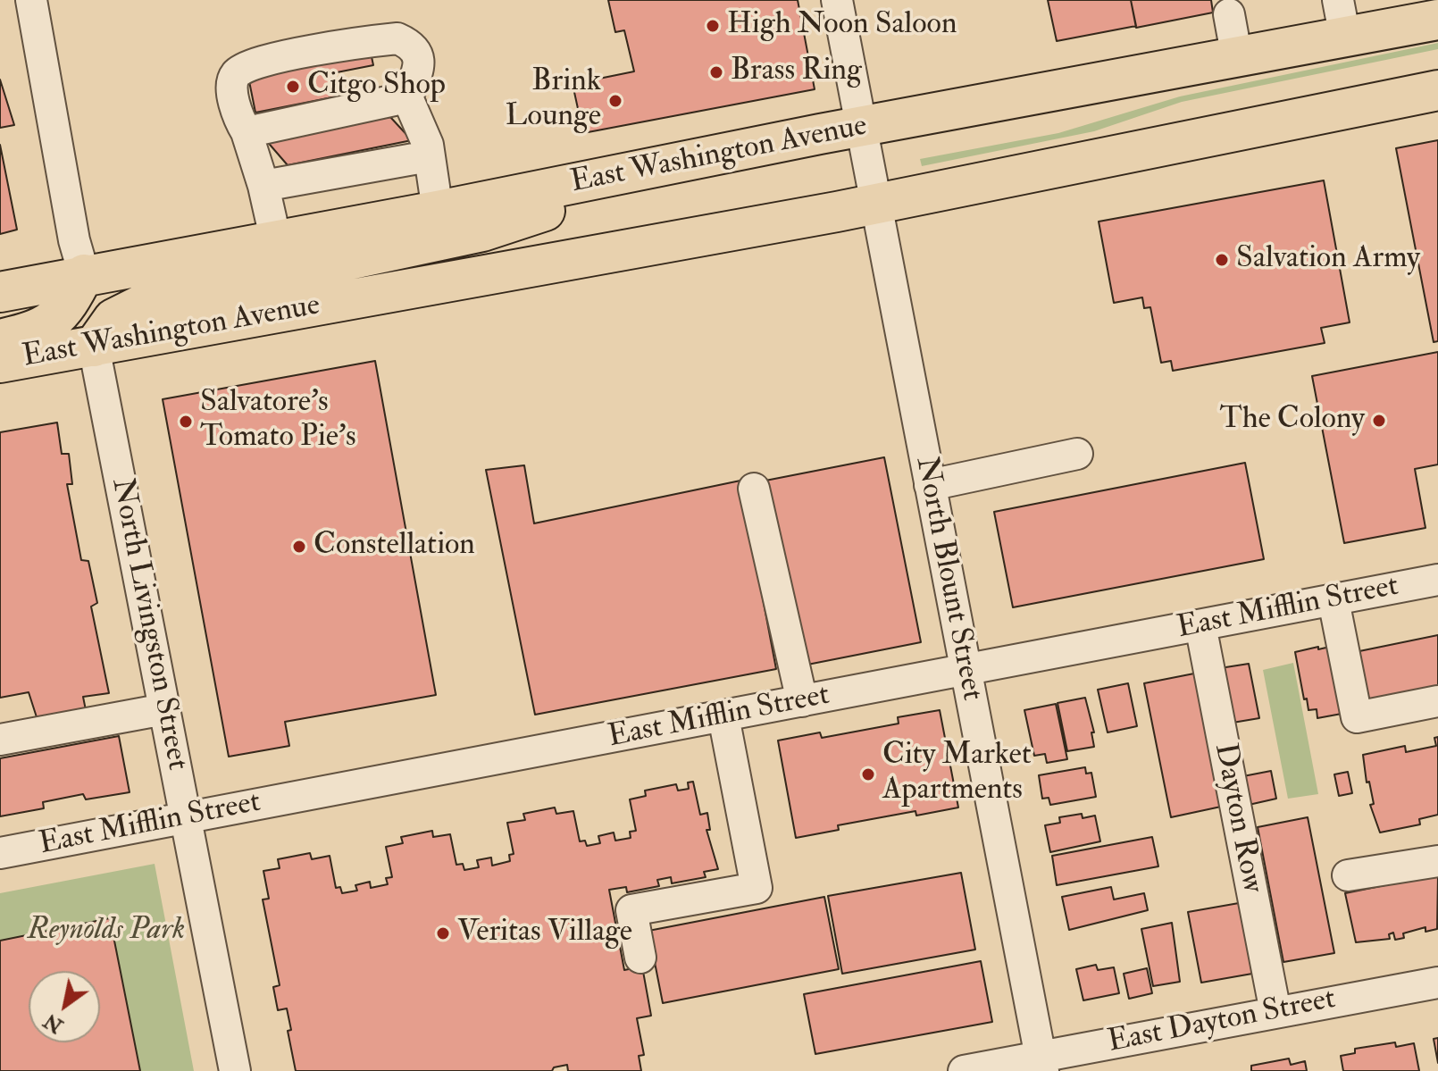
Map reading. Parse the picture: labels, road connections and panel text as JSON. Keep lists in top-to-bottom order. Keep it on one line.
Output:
{"streets":{"main road":["East Washington Avenue"],"street":["North Blount Street","East Mifflin Street","North Livingston Street","Dayton Row","East Dayton Street"]},"crossings":[["East Washington Avenue","North Blount Street"],["East Washington Avenue","North Livingston Street"],["North Blount Street","East Mifflin Street"],["North Blount Street","East Dayton Street"],["East Mifflin Street","North Livingston Street"],["East Mifflin Street","Dayton Row"],["Dayton Row","East Dayton Street"]],"parks":["Reynolds Park"],"places":["High Noon Saloon","Brass Ring","Citgo Shop","Brink Lounge","Salvation Army","The Colony","Salvatore's Tomato Pie's","Constellation","City Market Apartments","Veritas Village"],"north":"bottom left"}
